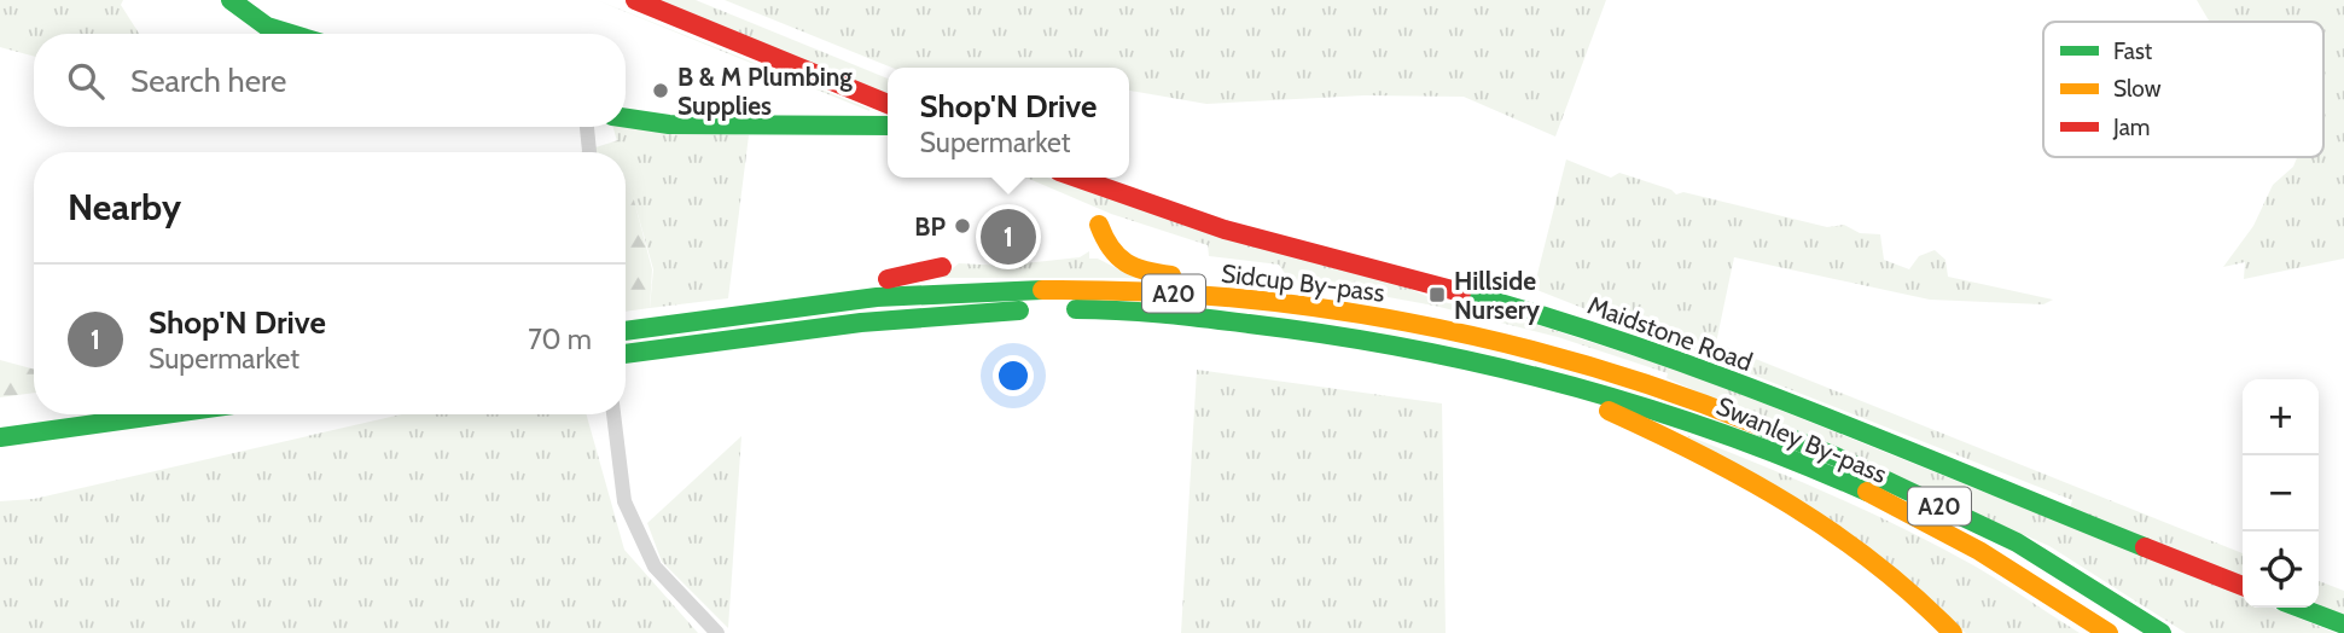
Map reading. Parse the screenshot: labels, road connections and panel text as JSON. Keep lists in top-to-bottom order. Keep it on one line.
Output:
{"streets":{"main road":["Sidcup By-pass","A20","Maidstone Road","Swanley By-pass"]},"crossings":[["Sidcup By-pass","A20"],["Sidcup By-pass","Swanley By-pass"]],"places":{"other":["B & M Plumbing Supplies","BP"],"transit":["Hillside Nursery"]},"legend":["Fast","Slow","Jam"],"page":{"search":"Search here","popup":["Shop'N Drive","Supermarket"],"heading":"Nearby","pins":"1","list":[{"mark":"1","name":"Shop'N Drive","note":"Supermarket","value":"70 m"}],"map_buttons":["+","−"]}}
